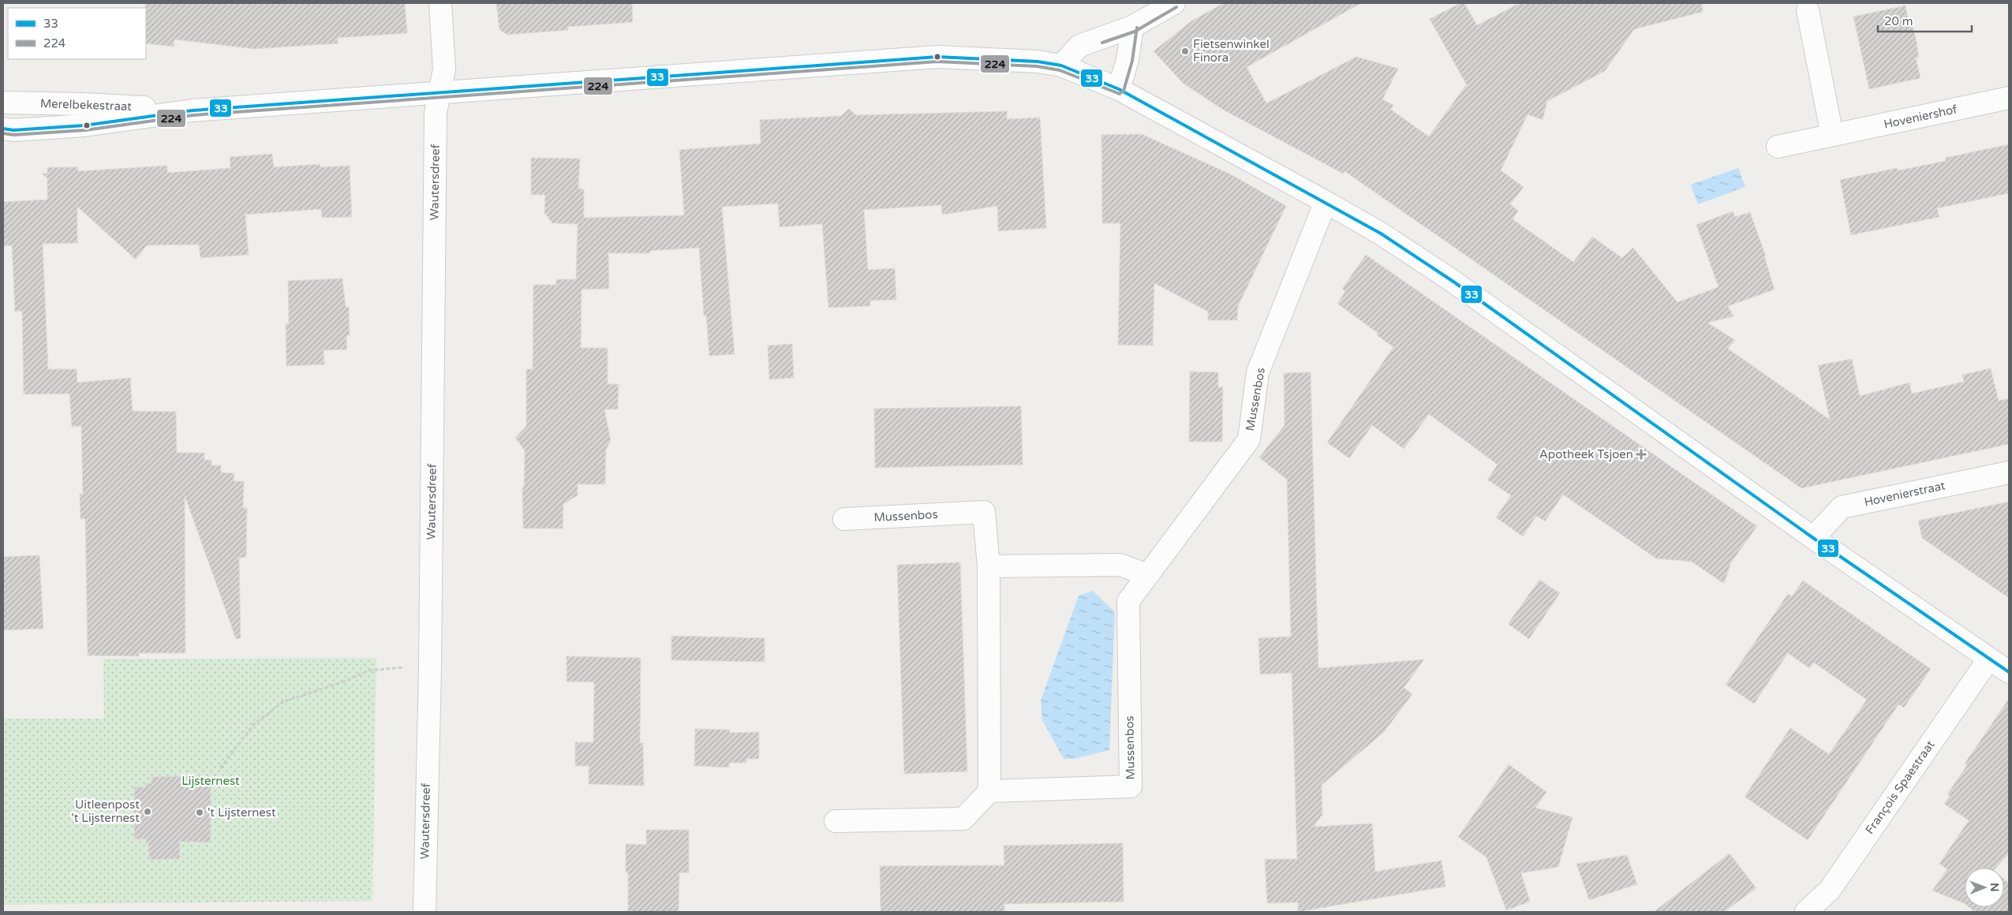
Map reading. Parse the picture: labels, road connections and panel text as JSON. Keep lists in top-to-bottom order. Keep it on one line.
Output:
{"streets":{"street":["Merelbekestraat","Hoveniershof","Wautersdreef","Mussenbos","Hovenierstraat","François Spaestraat"]},"crossings":[["Merelbekestraat","Wautersdreef"],["Merelbekestraat","Mussenbos"],["Merelbekestraat","Hovenierstraat"],["Merelbekestraat","François Spaestraat"]],"parks":["Lijsternest"],"places":{"other":["Fietsenwinkel Finora","Uitleenpost 't Lijsternest","'t Lijsternest"],"health":["Apotheek Tsjoen"]},"lines":["transit line 224","transit line 33"],"legend":["33","224"],"scale_bar":"20 m","north":"right"}
